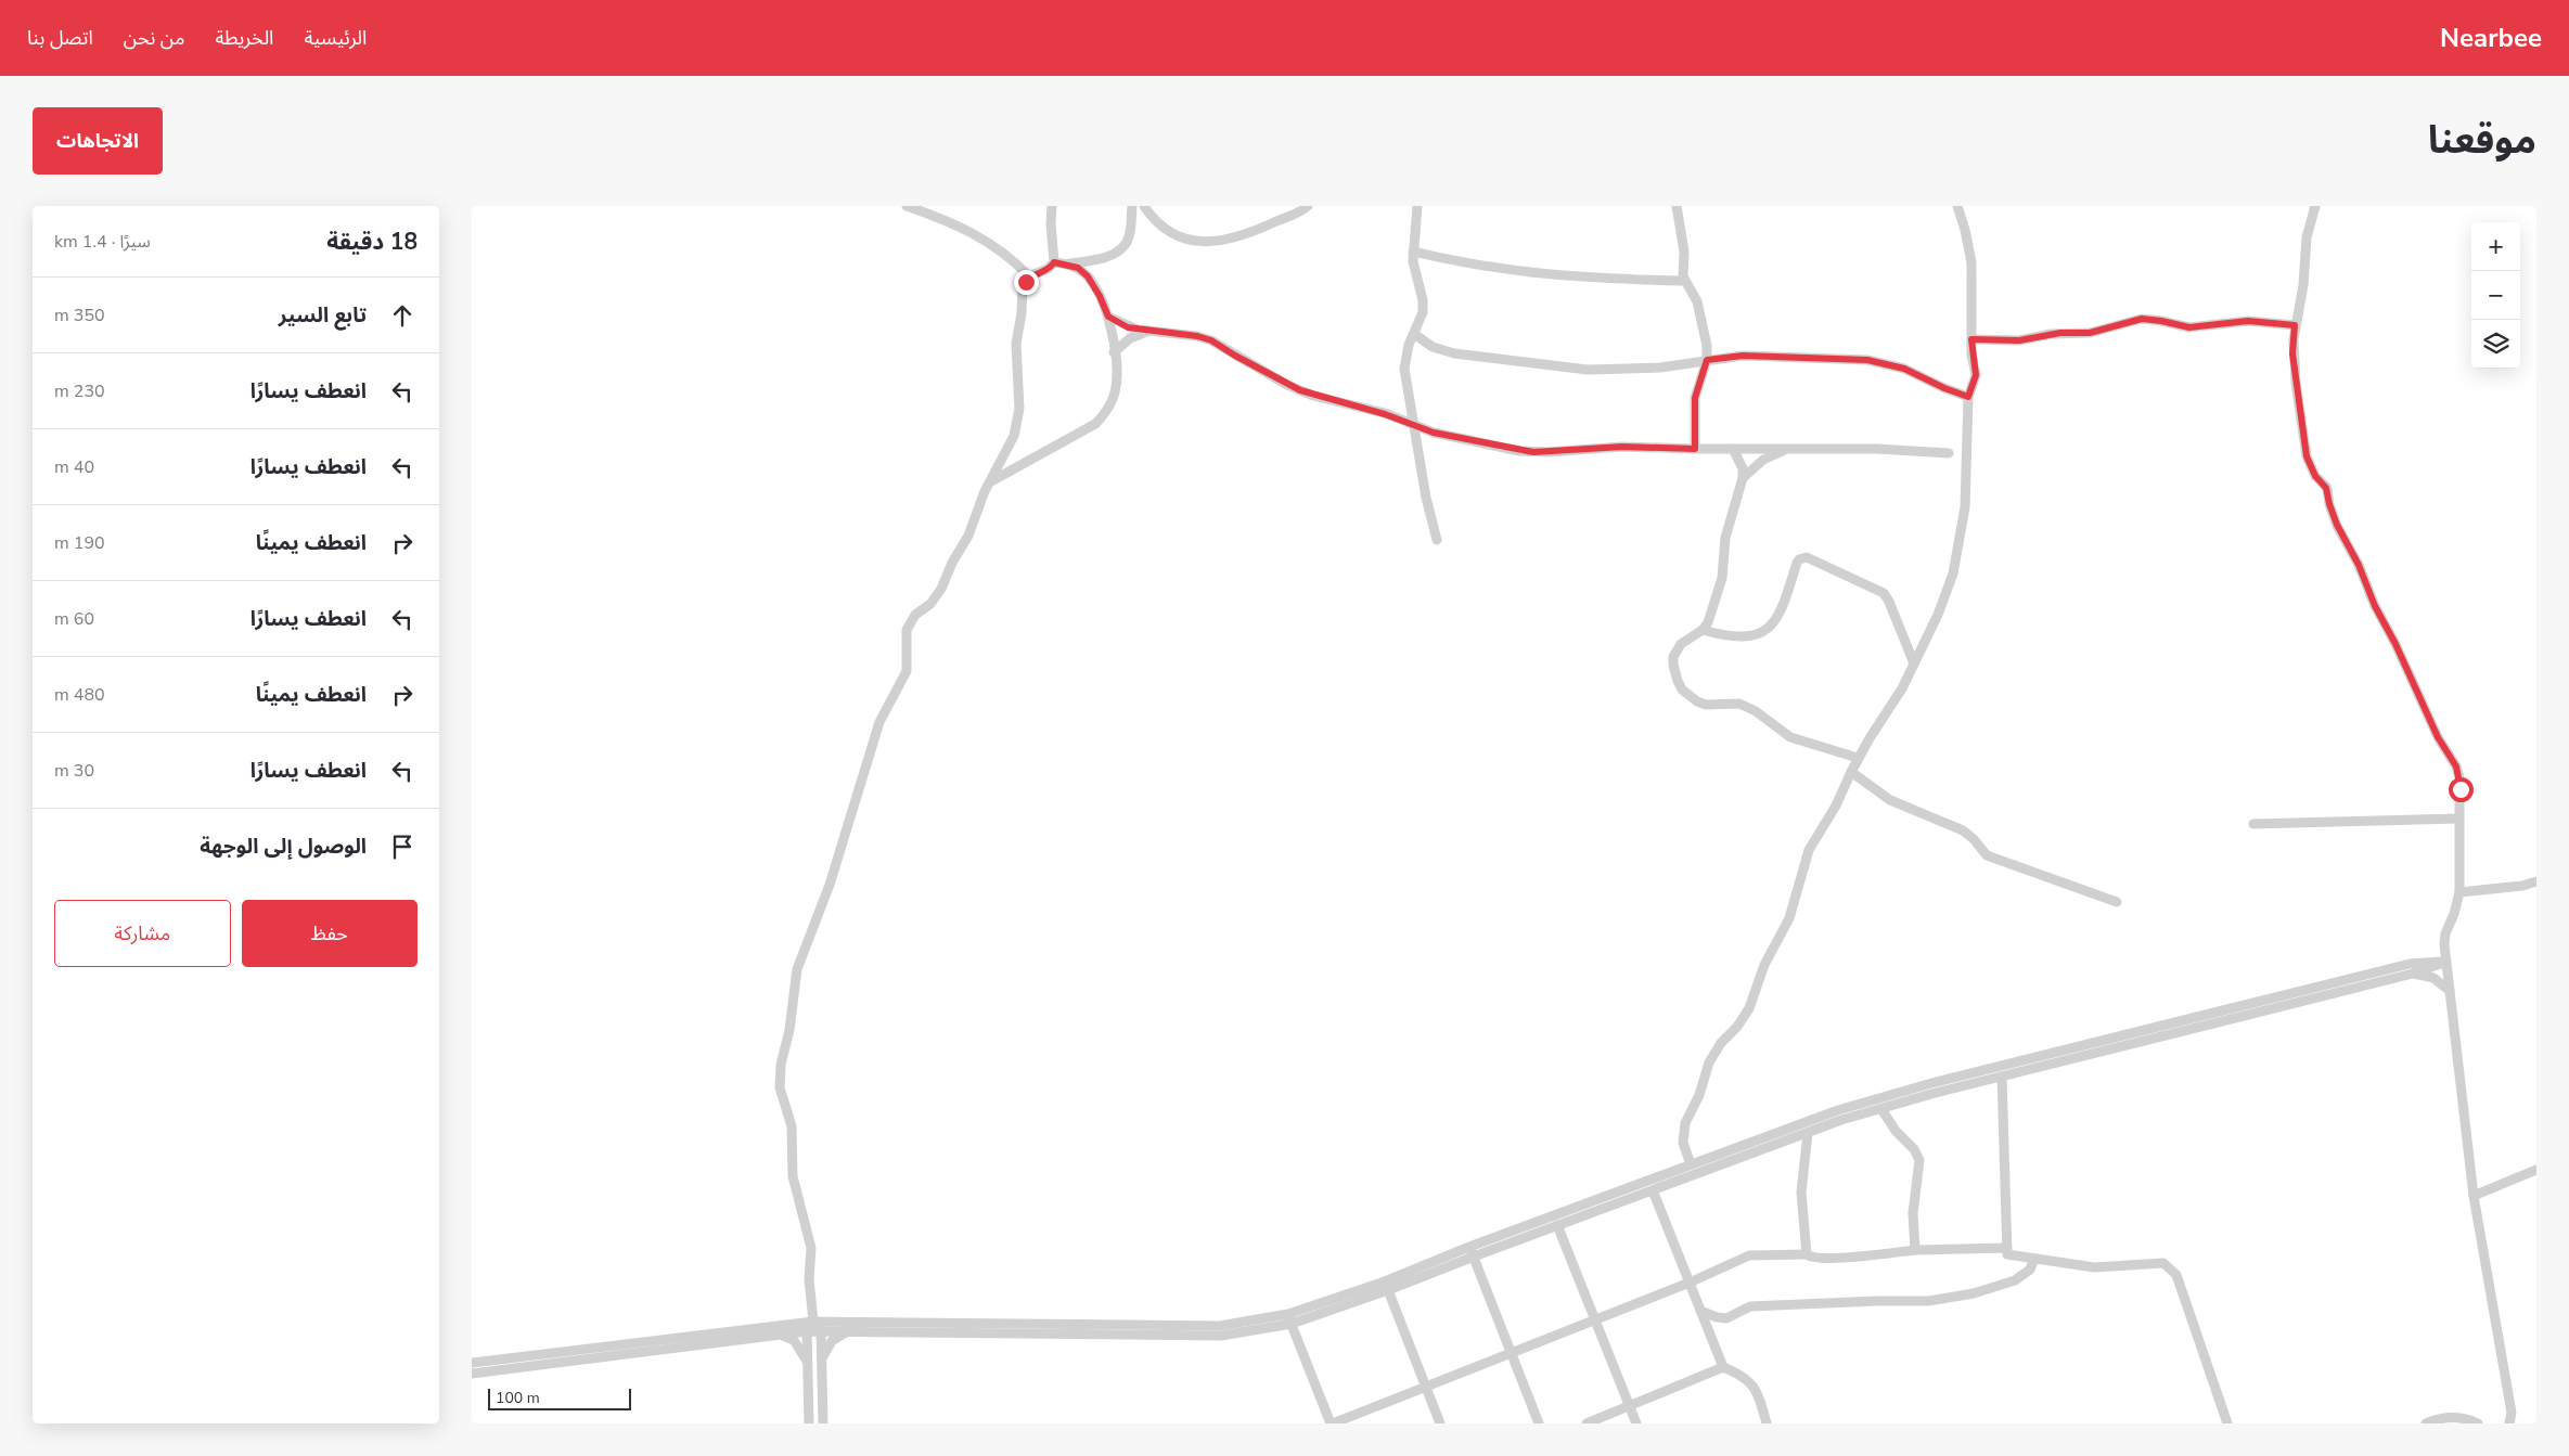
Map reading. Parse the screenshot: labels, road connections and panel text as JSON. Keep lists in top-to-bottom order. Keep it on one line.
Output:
{"scale_bar":"100 m","page":{"header":"Nearbee","nav":["الرئيسية","الخريطة","من نحن","اتصل بنا"],"title":"موقعنا","buttons":["الاتجاهات",["حفظ","مشاركة"]],"heading":["18 دقيقة","سيرًا · 1.4 km"],"map_buttons":["+","−"],"list":[["تابع السير","350 m"],["انعطف يسارًا","230 m"],["انعطف يسارًا","40 m"],["انعطف يمينًا","190 m"],["انعطف يسارًا","60 m"],["انعطف يمينًا","480 m"],["انعطف يسارًا","30 m"],"الوصول إلى الوجهة"],"scale":"100 m"}}
